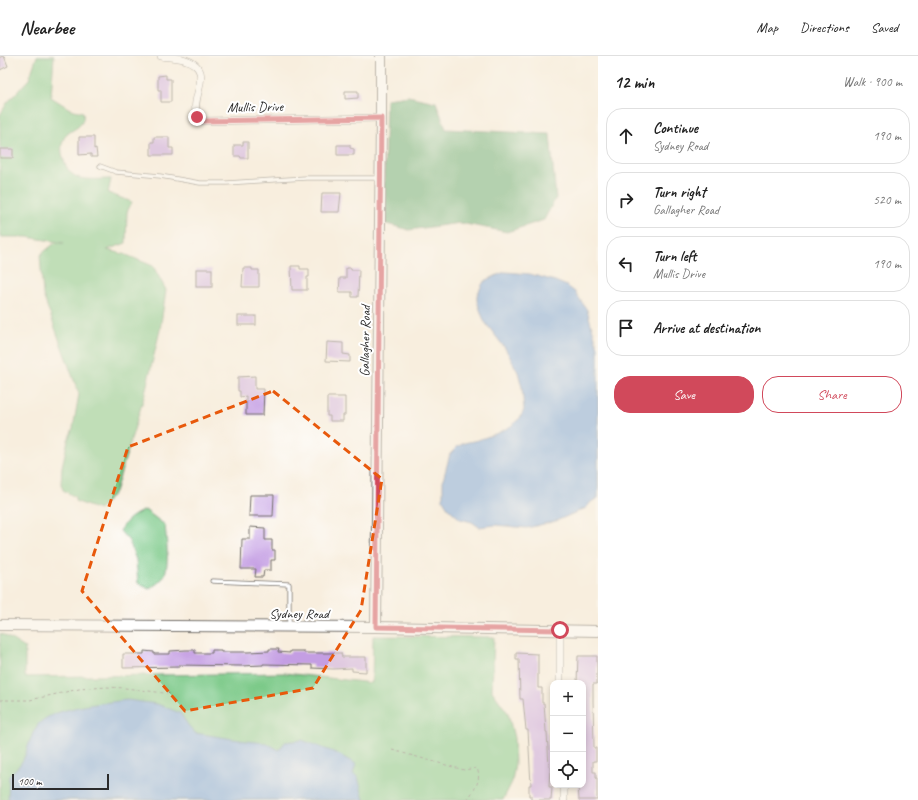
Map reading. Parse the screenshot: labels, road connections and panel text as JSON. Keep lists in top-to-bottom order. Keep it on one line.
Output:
{"streets":{"street":["Mullis Drive","Gallagher Road","Sydney Road"]},"crossings":[["Mullis Drive","Gallagher Road"],["Gallagher Road","Sydney Road"]],"scale_bar":"100 m","page":{"header":"Nearbee","nav":["Map","Directions","Saved"],"heading":["12 min","Walk · 900 m"],"list":[["Continue","Sydney Road","190 m"],["Turn right","Gallagher Road","520 m"],["Turn left","Mullis Drive","190 m"],"Arrive at destination"],"buttons":["Save","Share"],"map_buttons":["+","−"],"scale":"100 m"}}
